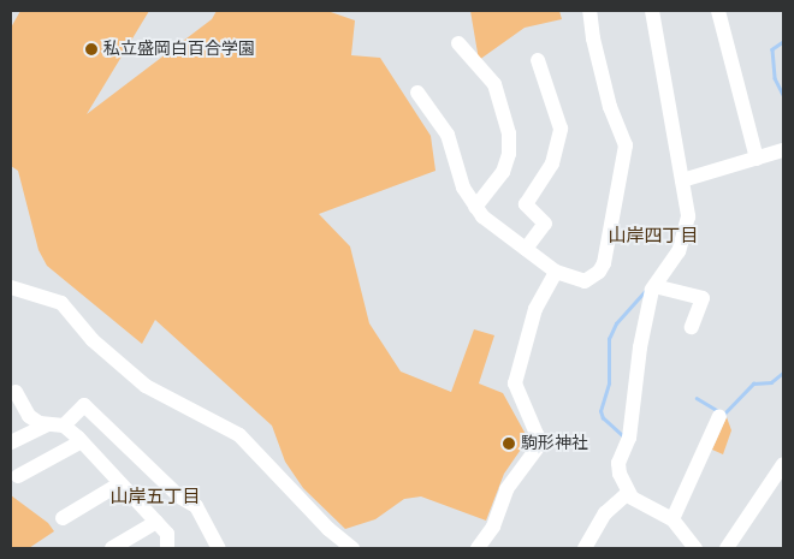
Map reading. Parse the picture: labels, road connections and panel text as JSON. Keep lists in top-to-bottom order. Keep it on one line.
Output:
{"districts":["山岸四丁目","山岸五丁目"],"places":["私立盛岡白百合学園","駒形神社"]}
